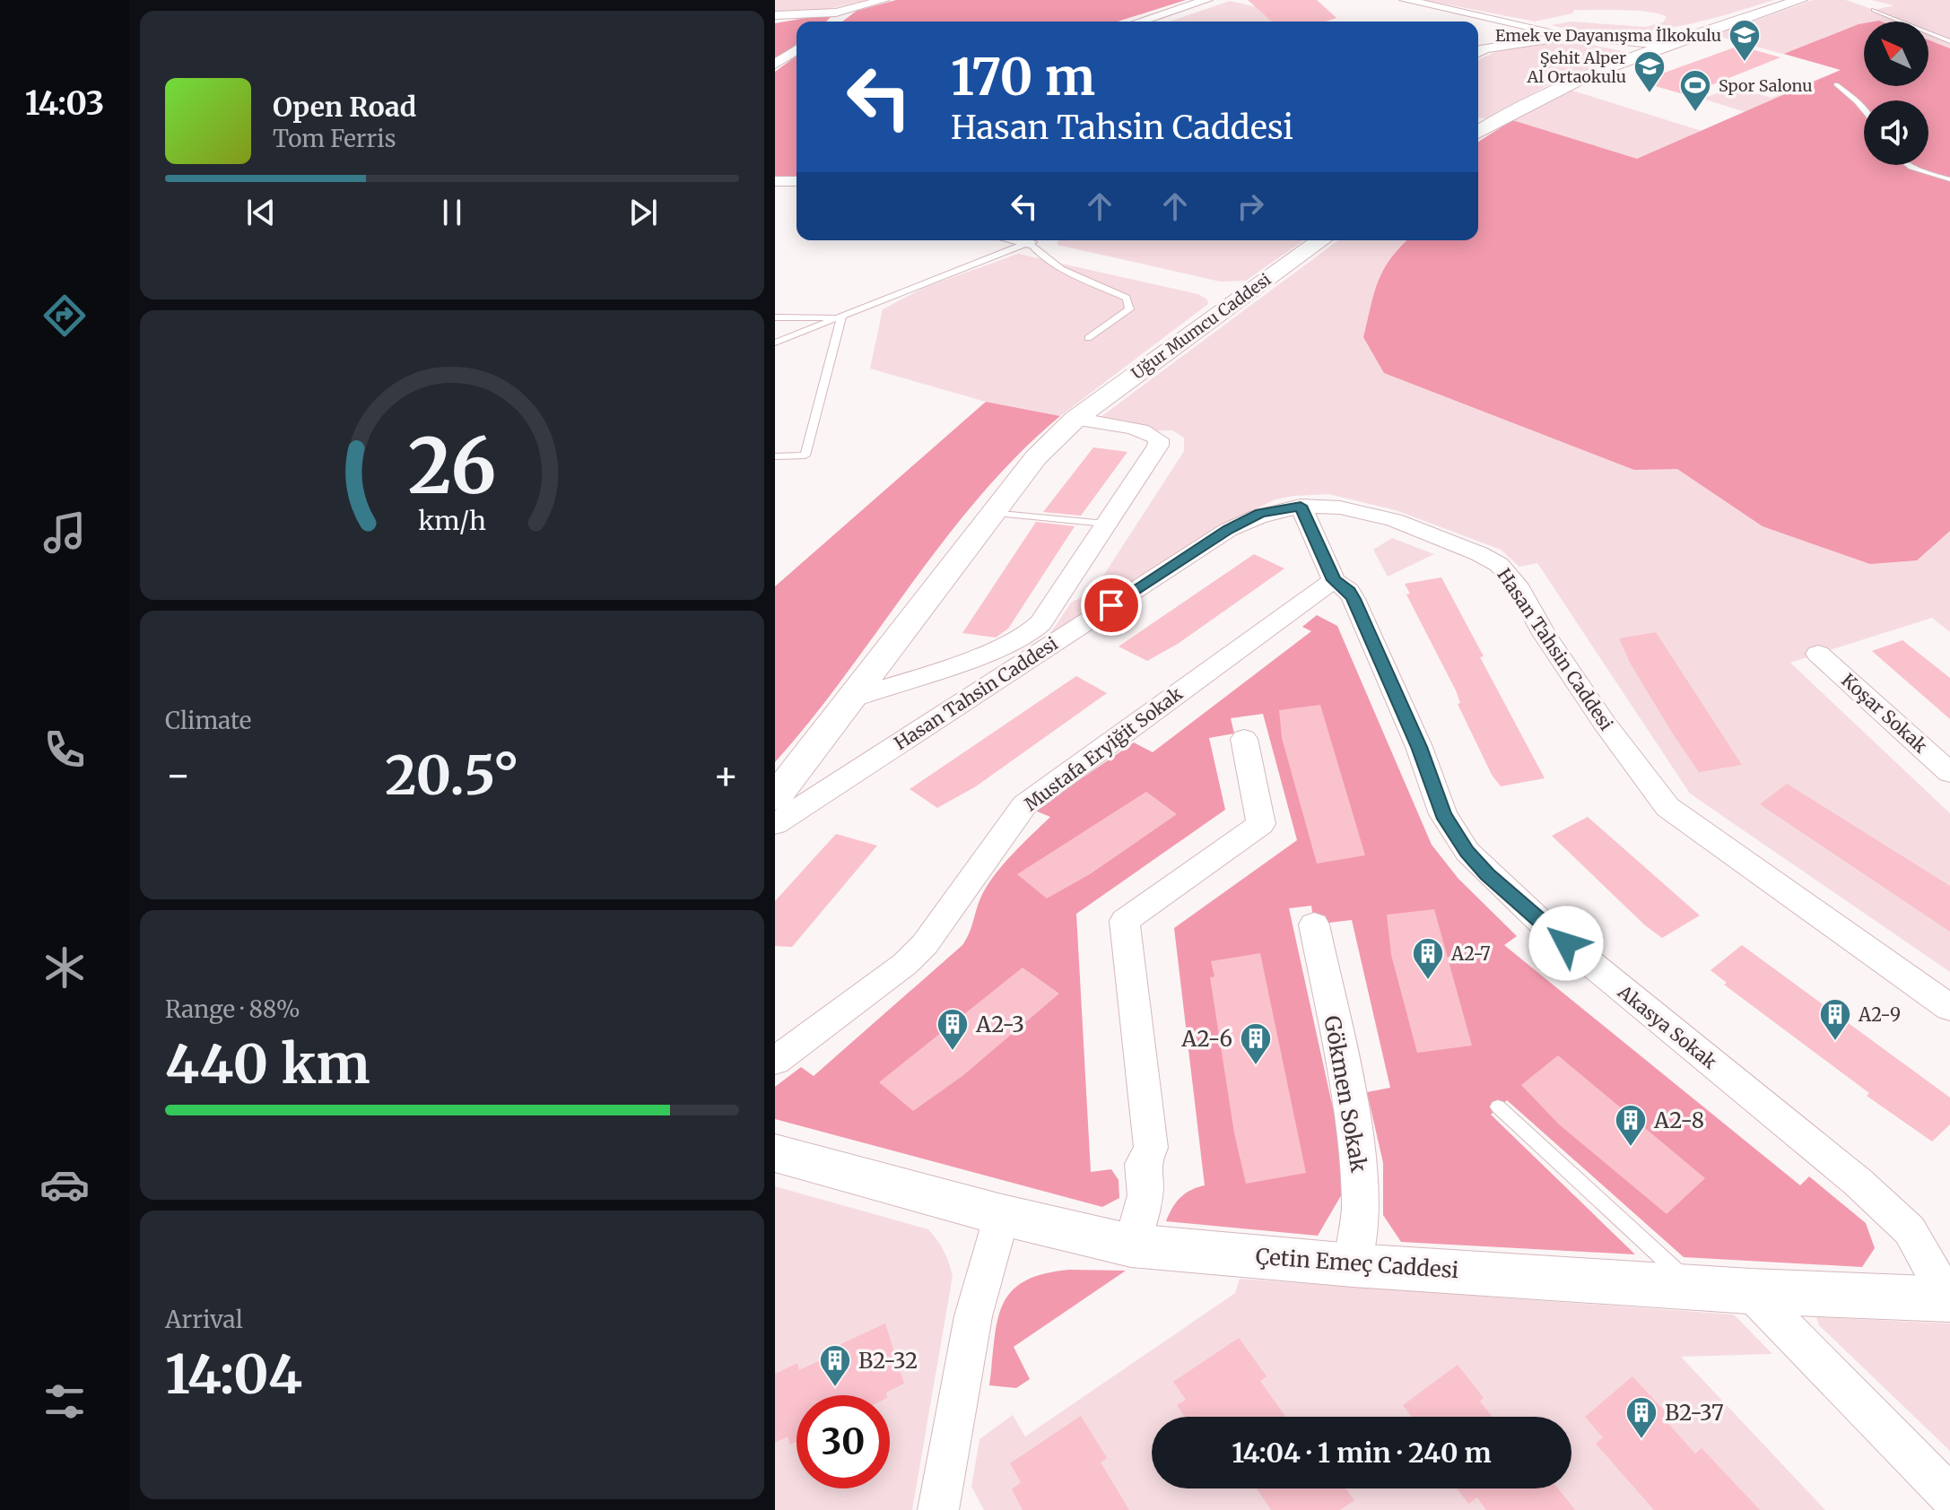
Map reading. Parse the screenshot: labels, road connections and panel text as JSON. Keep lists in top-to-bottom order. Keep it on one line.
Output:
{"streets":{"street":["Uğur Mumcu Caddesi","Hasan Tahsin Caddesi","Koşar Sokak","Mustafa Eryiğit Sokak","Akasya Sokak","Gökmen Sokak","Çetin Emeç Caddesi"]},"crossings":[["Hasan Tahsin Caddesi","Akasya Sokak"],["Mustafa Eryiğit Sokak","Akasya Sokak"],["Akasya Sokak","Çetin Emeç Caddesi"],["Gökmen Sokak","Çetin Emeç Caddesi"]],"places":{"school or university":["Emek ve Dayanışma İlkokulu","Şehit Alper Al Ortaokulu"],"sports":["Spor Salonu"],"building":["A2-7","A2-9","A2-3","A2-6","A2-8","B2-32","B2-37"]},"north":"top left","page":{"tabs":"14:03","turn":["170 m","Hasan Tahsin Caddesi"],"song":["Open Road","Tom Ferris"],"tile":["Climate",["Range · 88%","440 km"],["Arrival","14:04"]],"heat":["−","20.5°","+"],"limit":"30","trip":"14:04 · 1 min · 240 m","gauge":["26","km/h"]}}
